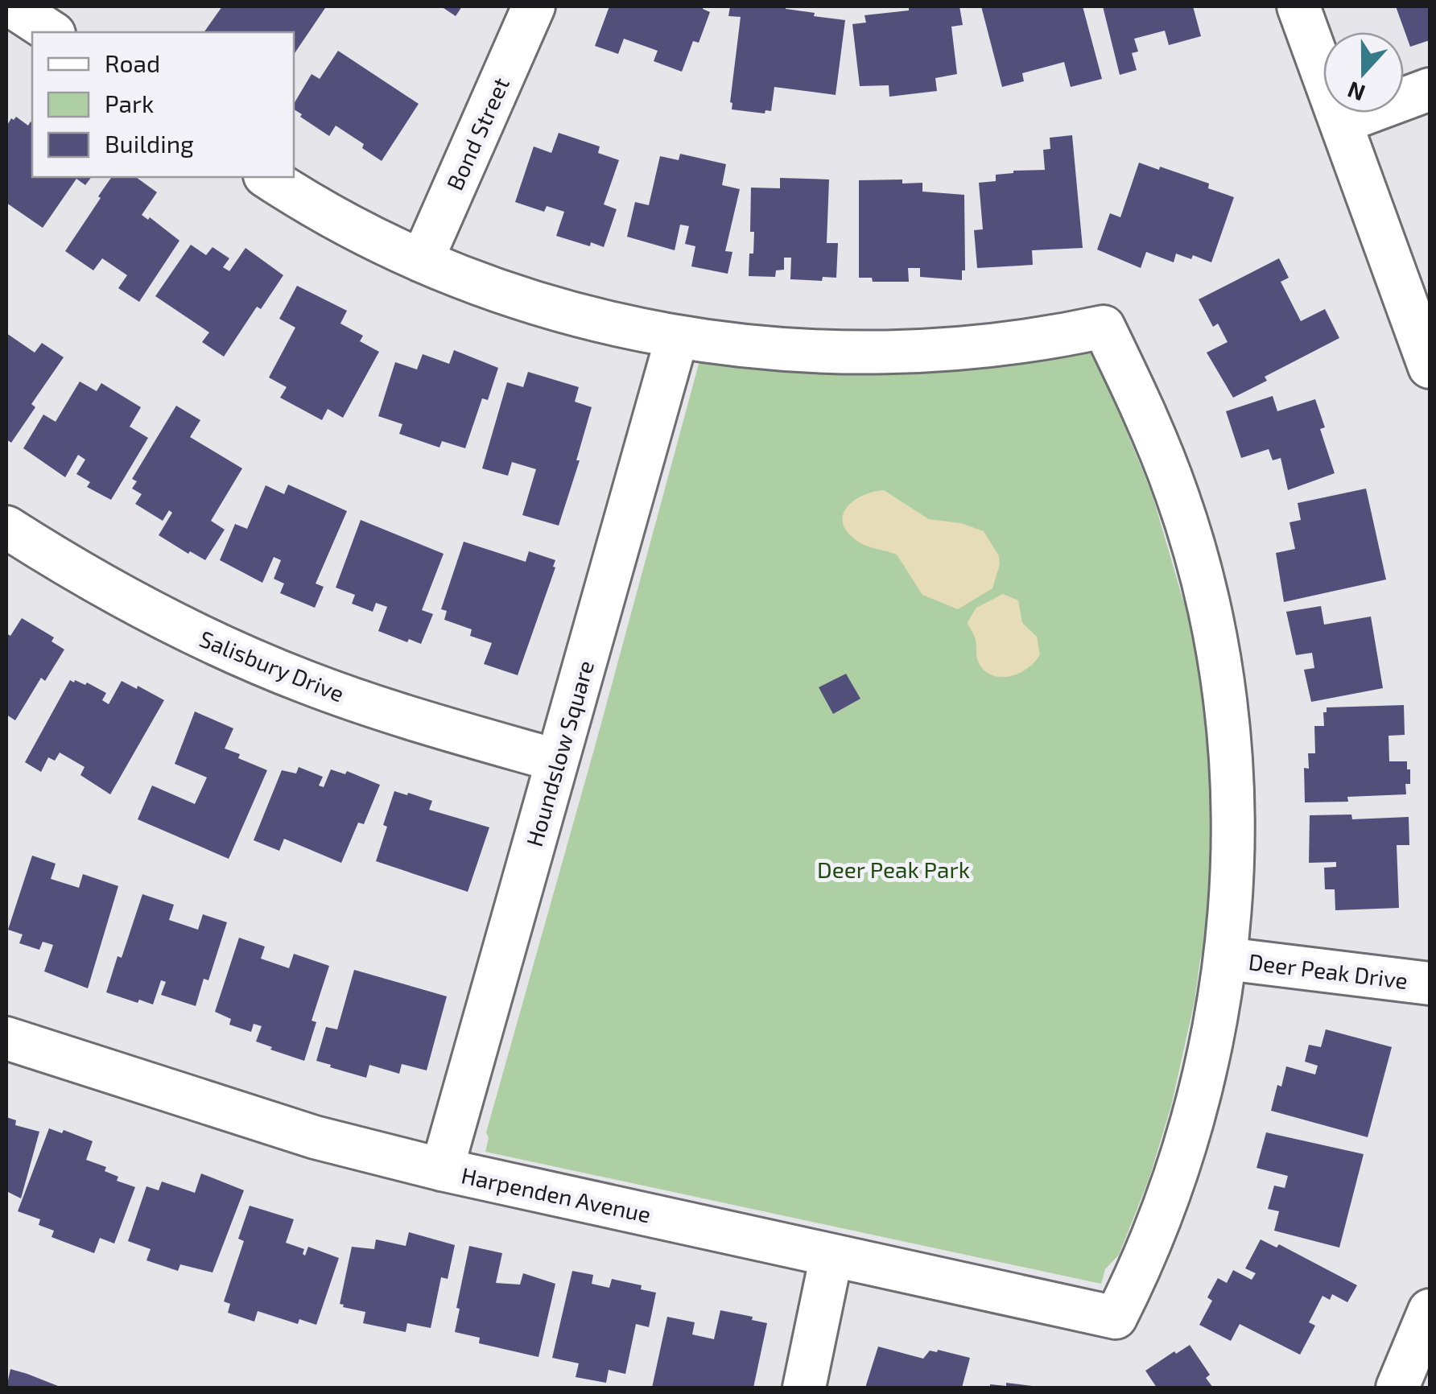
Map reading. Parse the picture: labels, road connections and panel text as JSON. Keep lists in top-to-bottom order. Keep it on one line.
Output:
{"streets":{"street":["Bond Street","Salisbury Drive","Houndslow Square","Deer Peak Drive","Harpenden Avenue"]},"crossings":[["Salisbury Drive","Houndslow Square"],["Houndslow Square","Harpenden Avenue"],["Deer Peak Drive","Harpenden Avenue"]],"parks":["Deer Peak Park"],"legend":["Road","Park","Building"],"north":"bottom"}
